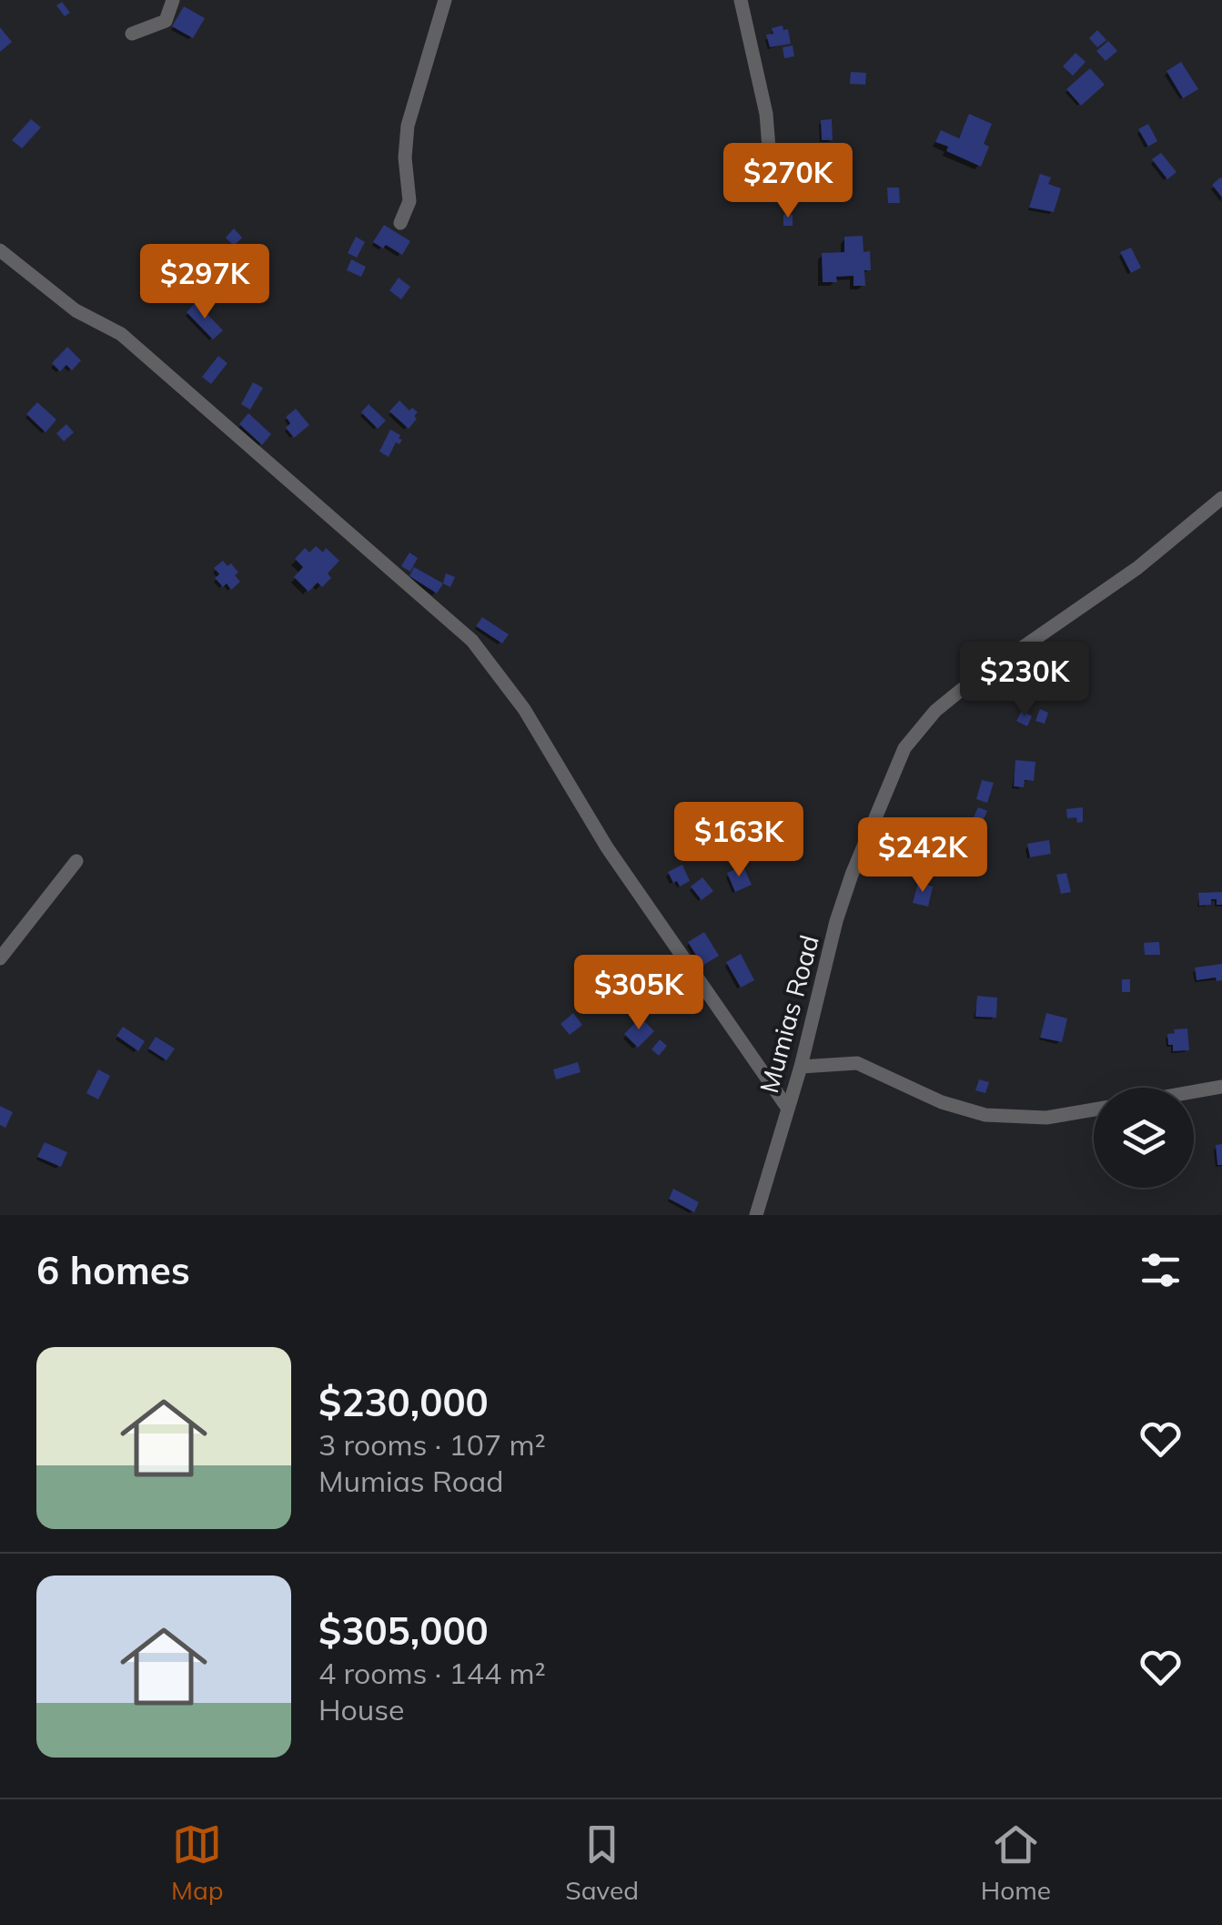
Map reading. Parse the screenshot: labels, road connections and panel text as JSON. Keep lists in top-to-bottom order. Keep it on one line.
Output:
{"streets":{"street":["Mumias Road"]},"page":{"price":["$270K","$297K","$230K","$163K","$242K","$305K"],"heading":"6 homes","list":[{"name":"$230,000","note":"3 rooms · 107 m² · Mumias Road"},{"name":"$305,000","note":"4 rooms · 144 m² · House"}],"tabs":["Map","Saved","Home"]}}
